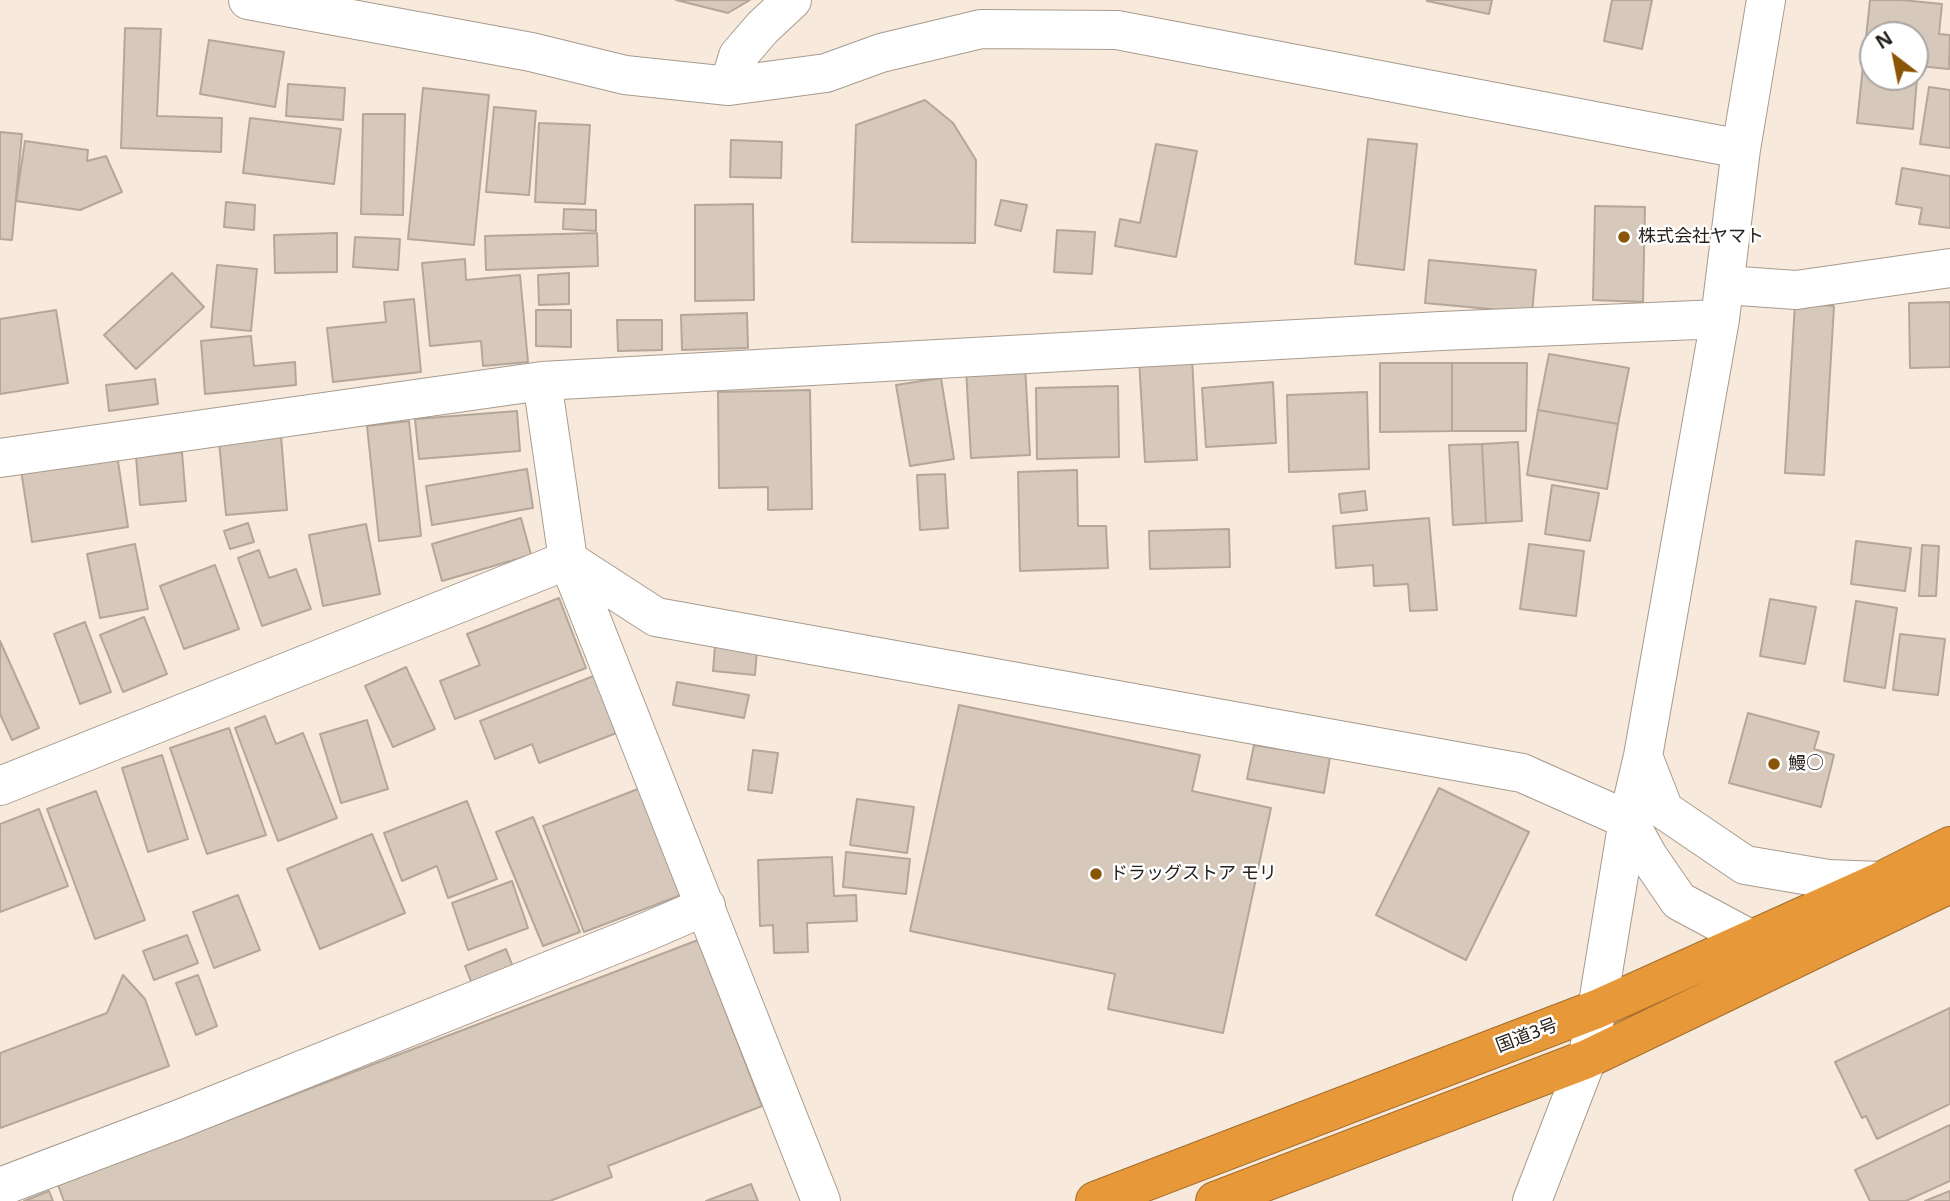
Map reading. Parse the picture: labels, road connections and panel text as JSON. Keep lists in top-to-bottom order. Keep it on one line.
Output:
{"streets":{"highway":["国道3号"]},"places":["株式会社ヤマト","鰻○","ドラッグストア モリ"],"north":"top left"}
